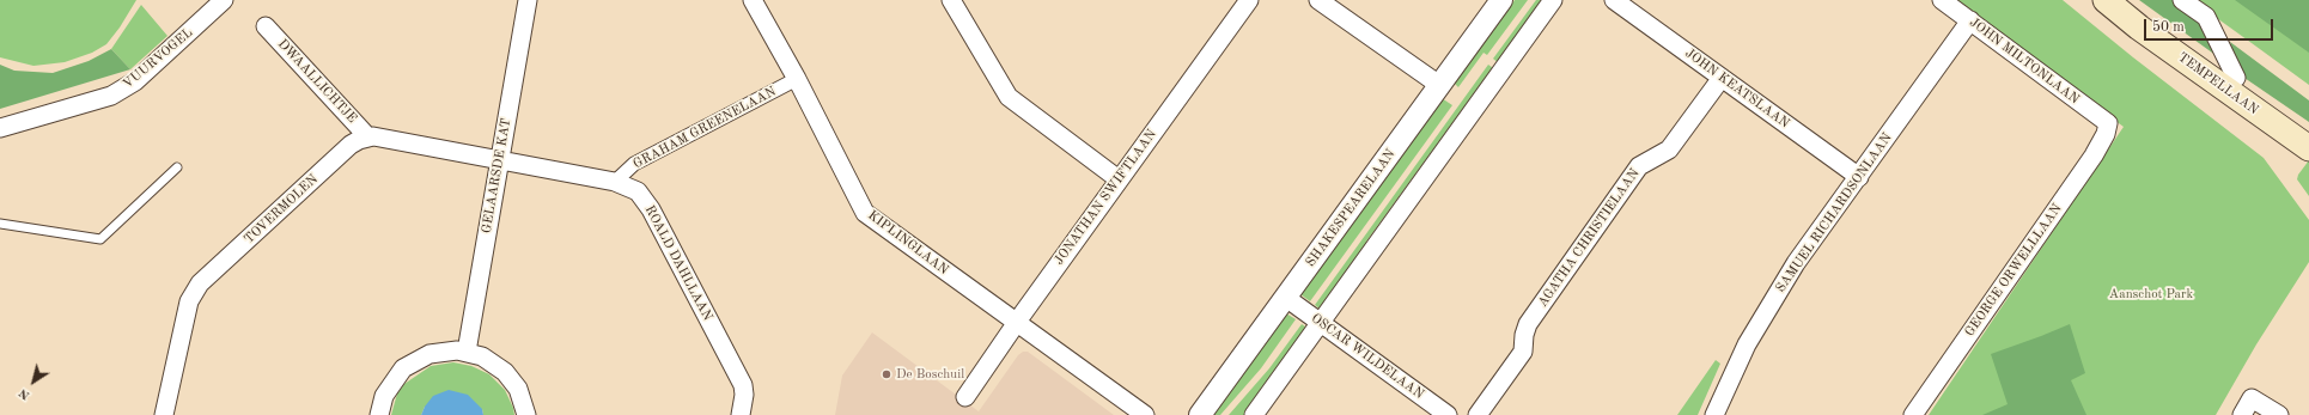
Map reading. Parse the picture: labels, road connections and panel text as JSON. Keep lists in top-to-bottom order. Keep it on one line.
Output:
{"streets":{"main road":["TEMPELLAAN"],"street":["VUURVOGEL","JOHN MILTONLAAN","DWAALLICHTJE","JOHN KEATSLAAN","GRAHAM GREENELAAN","GELAARSDE KAT","JONATHAN SWIFTLAAN","SHAKESPEARELAAN","TOVERMOLEN","SAMUEL RICHARDSONLAAN","AGATHA CHRISTIELAAN","KIPLINGLAAN","ROALD DAHLLAAN","GEORGE ORWELLLAAN","OSCAR WILDELAAN"]},"crossings":[["JOHN MILTONLAAN","SAMUEL RICHARDSONLAAN"],["JOHN MILTONLAAN","GEORGE ORWELLLAAN"],["DWAALLICHTJE","TOVERMOLEN"],["JOHN KEATSLAAN","SAMUEL RICHARDSONLAAN"],["JOHN KEATSLAAN","AGATHA CHRISTIELAAN"],["GRAHAM GREENELAAN","KIPLINGLAAN"],["GRAHAM GREENELAAN","ROALD DAHLLAAN"],["GELAARSDE KAT","ROALD DAHLLAAN"],["JONATHAN SWIFTLAAN","KIPLINGLAAN"],["SHAKESPEARELAAN","OSCAR WILDELAAN"]],"parks":["Aanschot Park"],"places":["De Boschuil"],"scale_bar":"50 m","north":"bottom left"}
